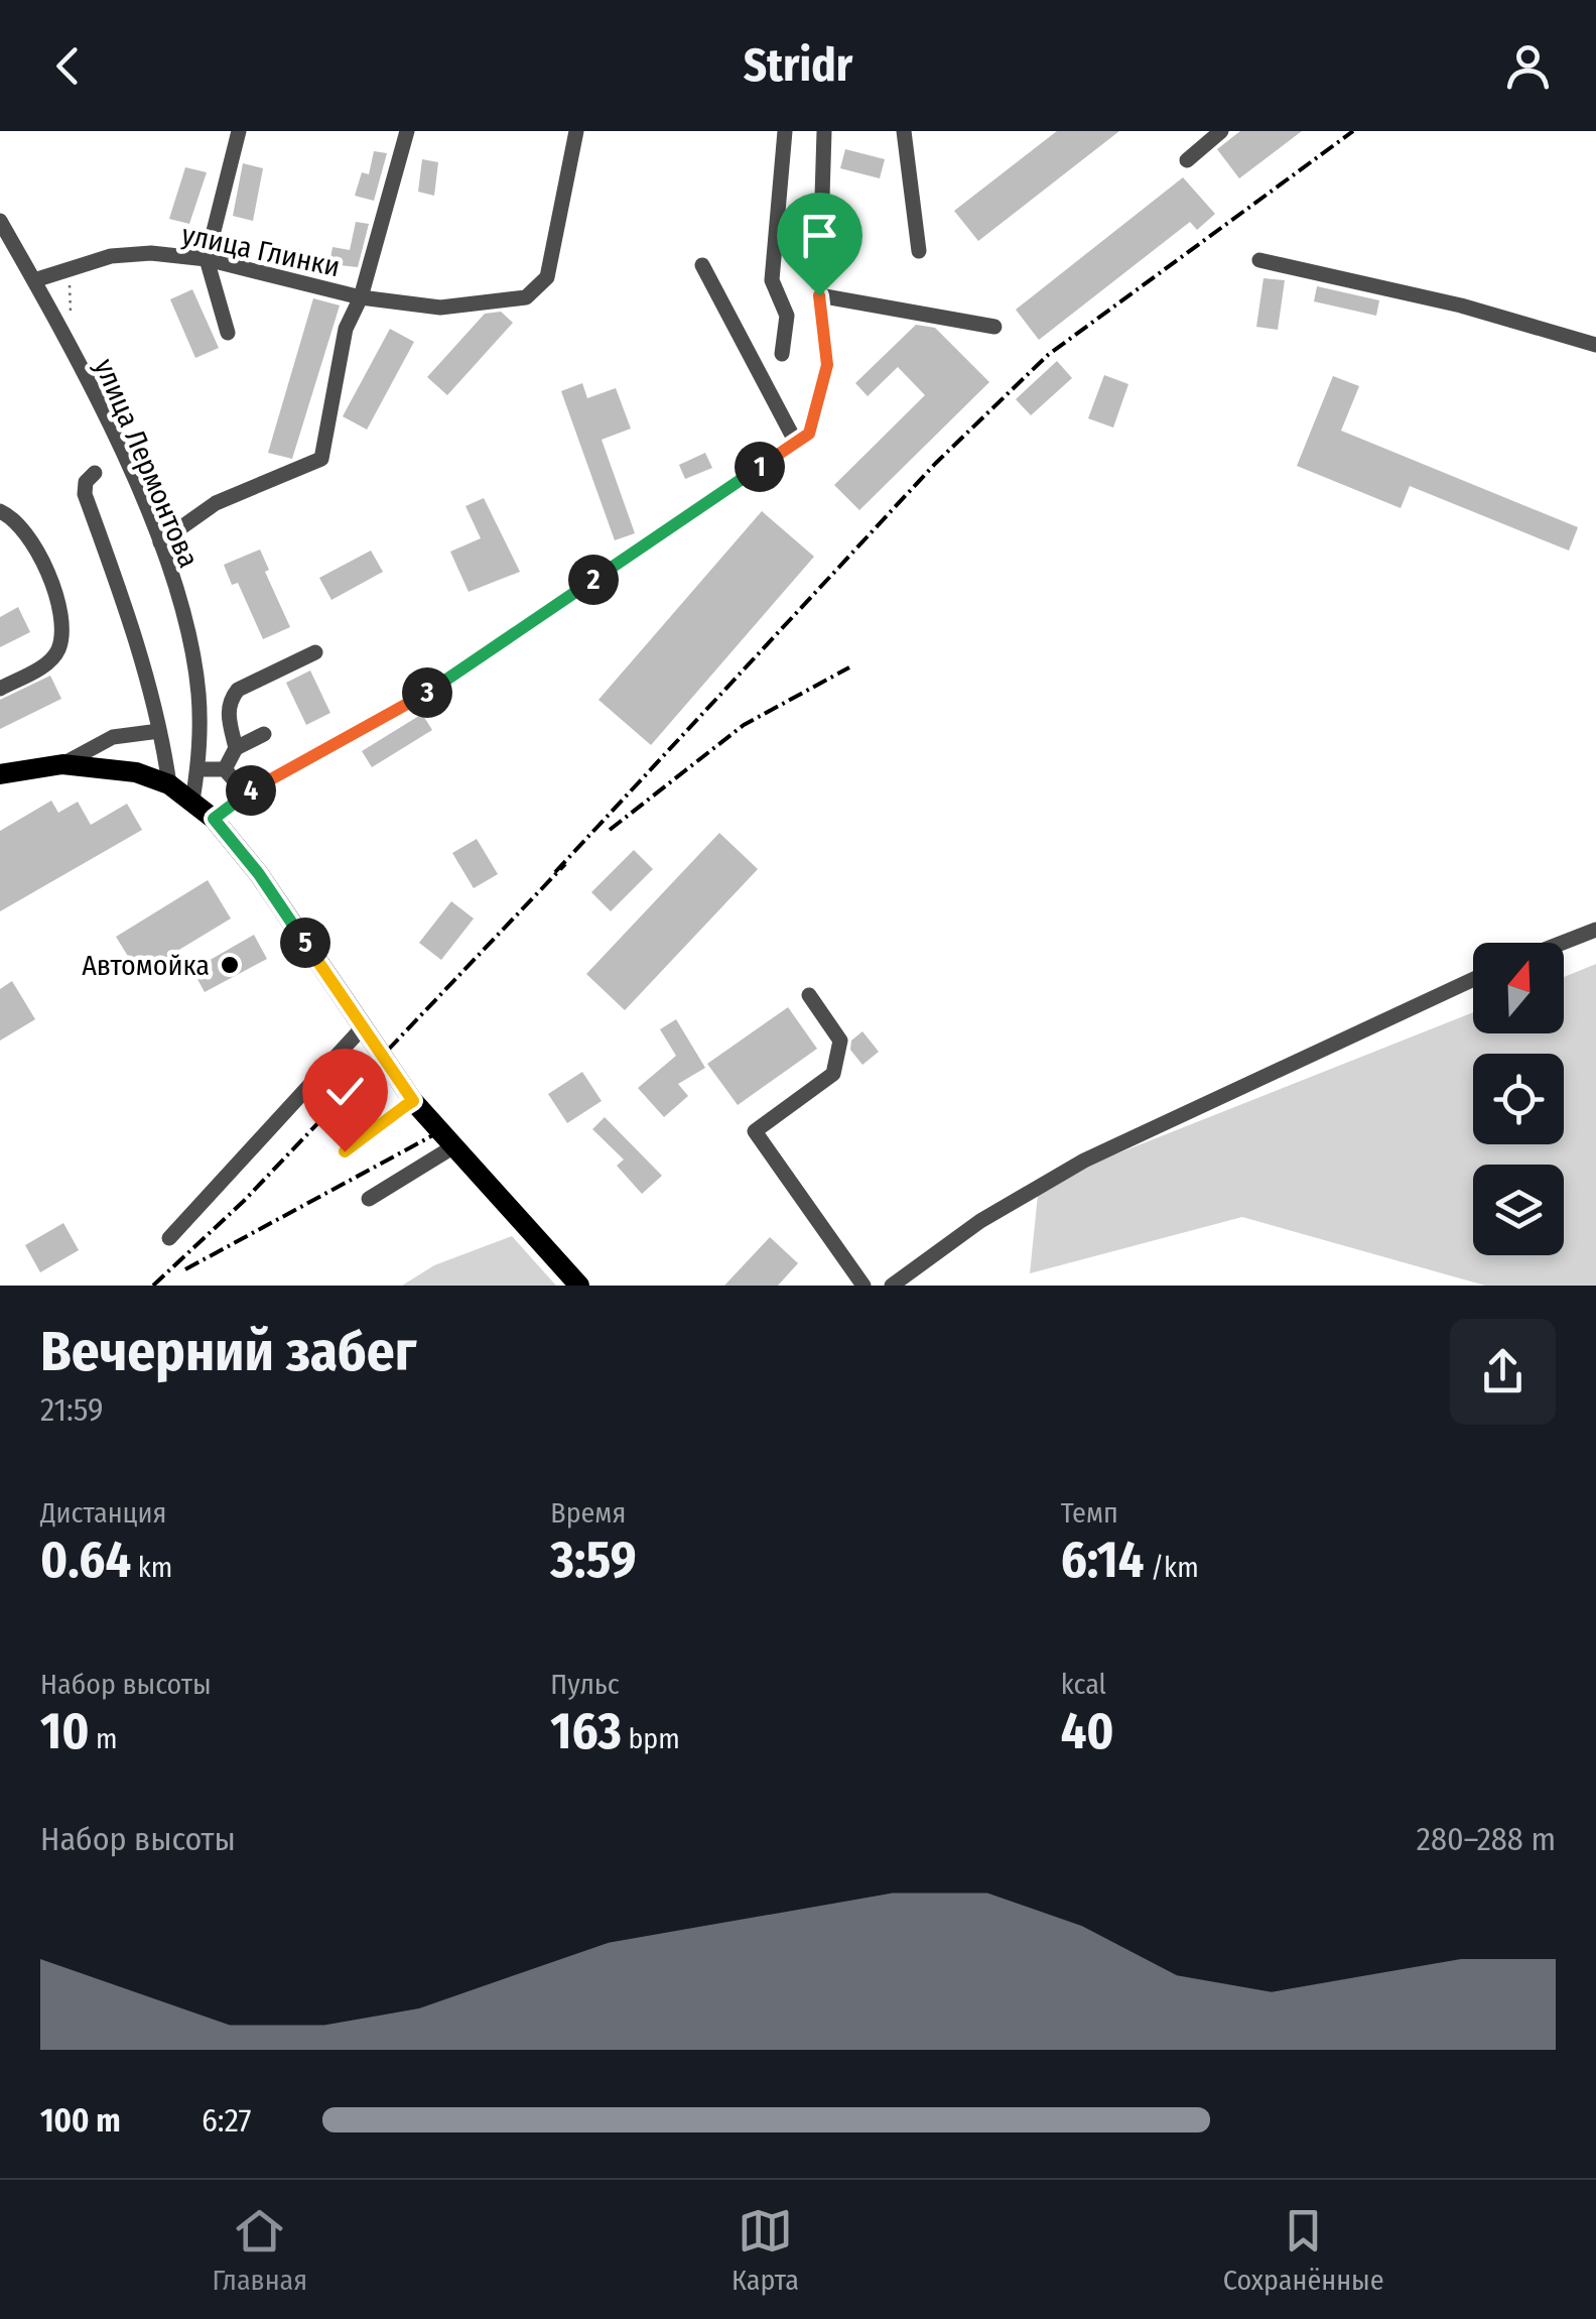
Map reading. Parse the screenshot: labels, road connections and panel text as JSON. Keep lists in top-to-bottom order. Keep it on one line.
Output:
{"streets":{"street":["улица Глинки","улица Лермонтова"]},"crossings":[["улица Глинки","улица Лермонтова"]],"places":["Автомойка"],"north":"top","page":{"header":"Stridr","pins":["1","2","3","4","5"],"heading":["Вечерний забег","21:59"],"stats":[["Дистанция","0.64 km"],["Время","3:59"],["Темп","6:14 /km"],["Набор высоты","10 m"],["Пульс","163 bpm"],["kcal","40"]],"chart":["Набор высоты","280–288 m"],"list":[{"name":"100 m","note":"6:27"}],"tabs":["Главная","Карта","Сохранённые"]}}
